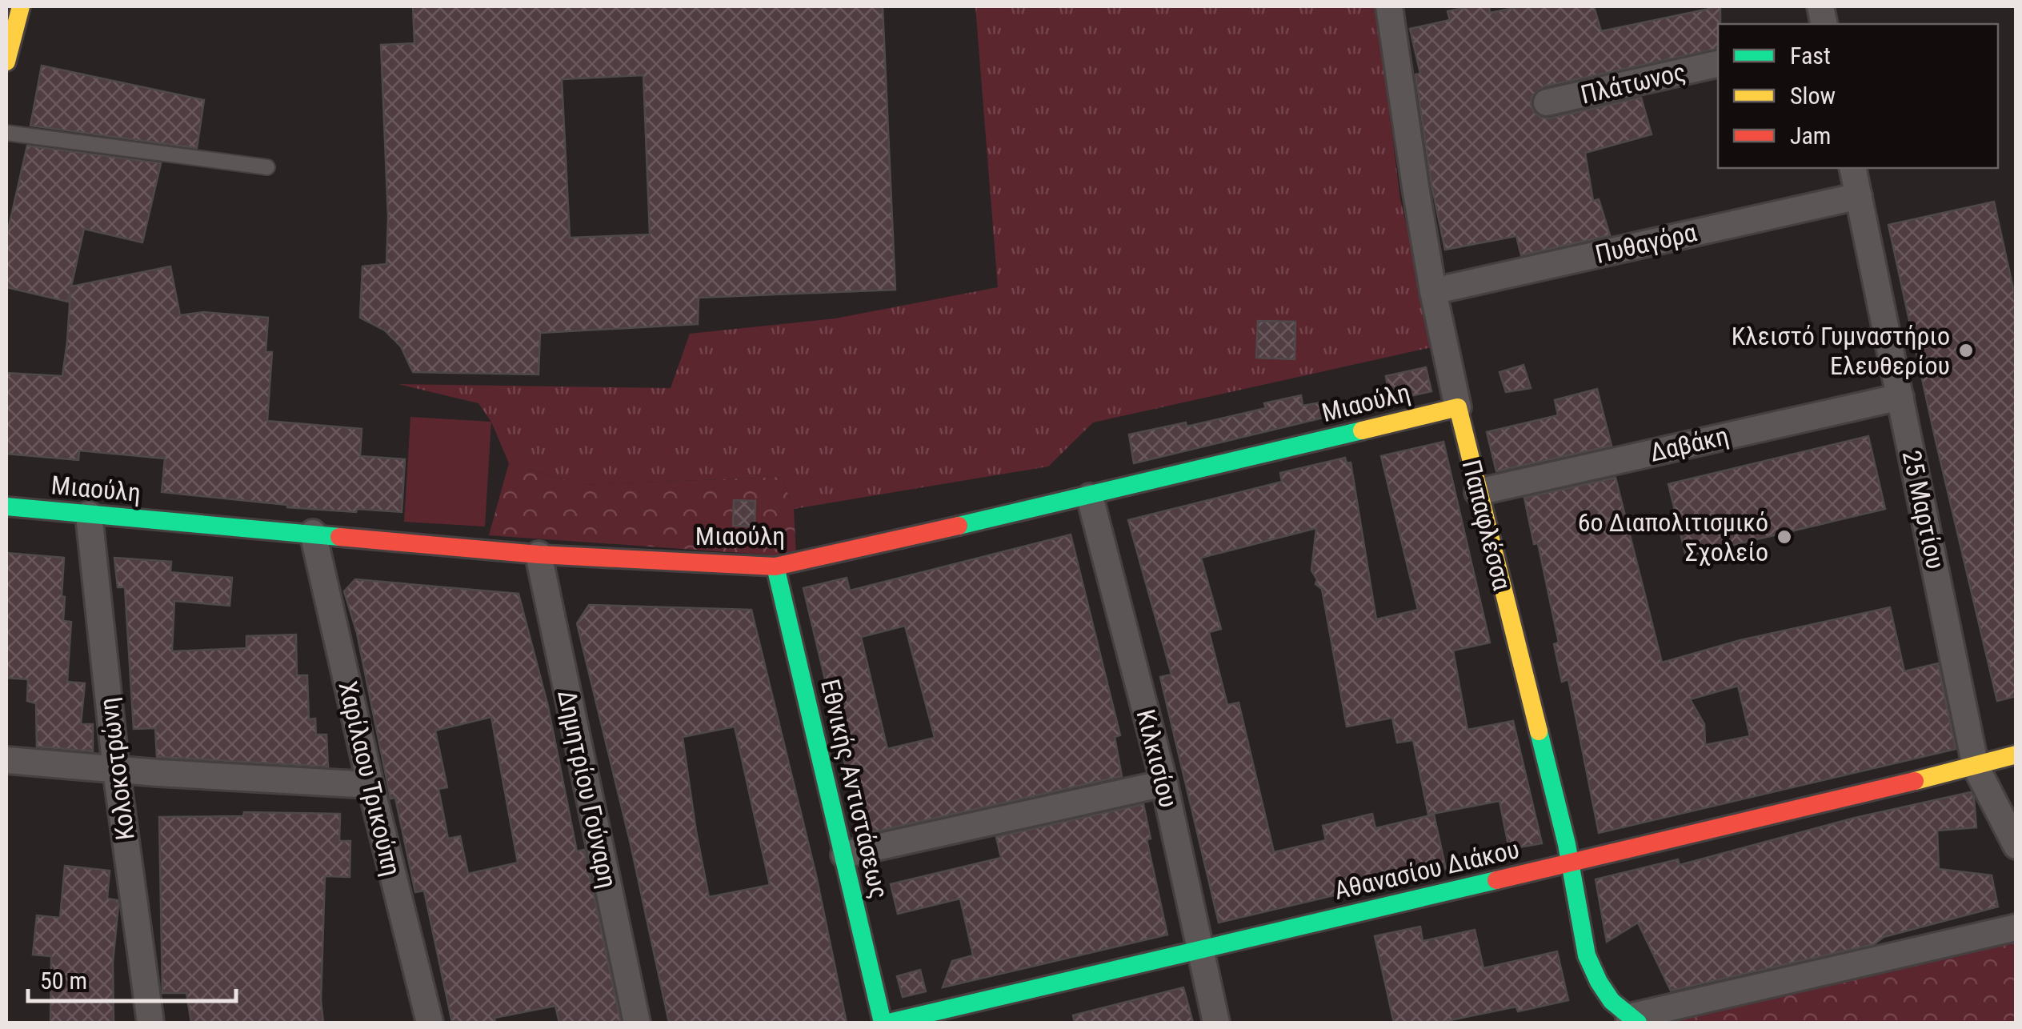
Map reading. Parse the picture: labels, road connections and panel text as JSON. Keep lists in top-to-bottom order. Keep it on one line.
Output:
{"streets":{"street":["Πλάτωνος","Πυθαγόρα","Μιαούλη","Δαβάκη","25 Μαρτίου","Παπαφλέσσα","Κιλκισίου","Κολοκοτρώνη","Χαρίλαου Τρικούπη","Δημητρίου Γούναρη","Εθνικής Αντιστάσεως","Αθανασίου Διάκου"]},"crossings":[["Πυθαγόρα","25 Μαρτίου"],["Πυθαγόρα","Παπαφλέσσα"],["Μιαούλη","Παπαφλέσσα"],["Μιαούλη","Κιλκισίου"],["Μιαούλη","Κολοκοτρώνη"],["Μιαούλη","Χαρίλαου Τρικούπη"],["Μιαούλη","Δημητρίου Γούναρη"],["Μιαούλη","Εθνικής Αντιστάσεως"],["Δαβάκη","25 Μαρτίου"],["Δαβάκη","Παπαφλέσσα"],["25 Μαρτίου","Αθανασίου Διάκου"],["Παπαφλέσσα","Αθανασίου Διάκου"],["Κιλκισίου","Αθανασίου Διάκου"],["Εθνικής Αντιστάσεως","Αθανασίου Διάκου"]],"places":["Κλειστό Γυμναστήριο Ελευθερίου","6ο Διαπολιτισμικό Σχολείο"],"legend":["Fast","Slow","Jam"],"scale_bar":"50 m"}
